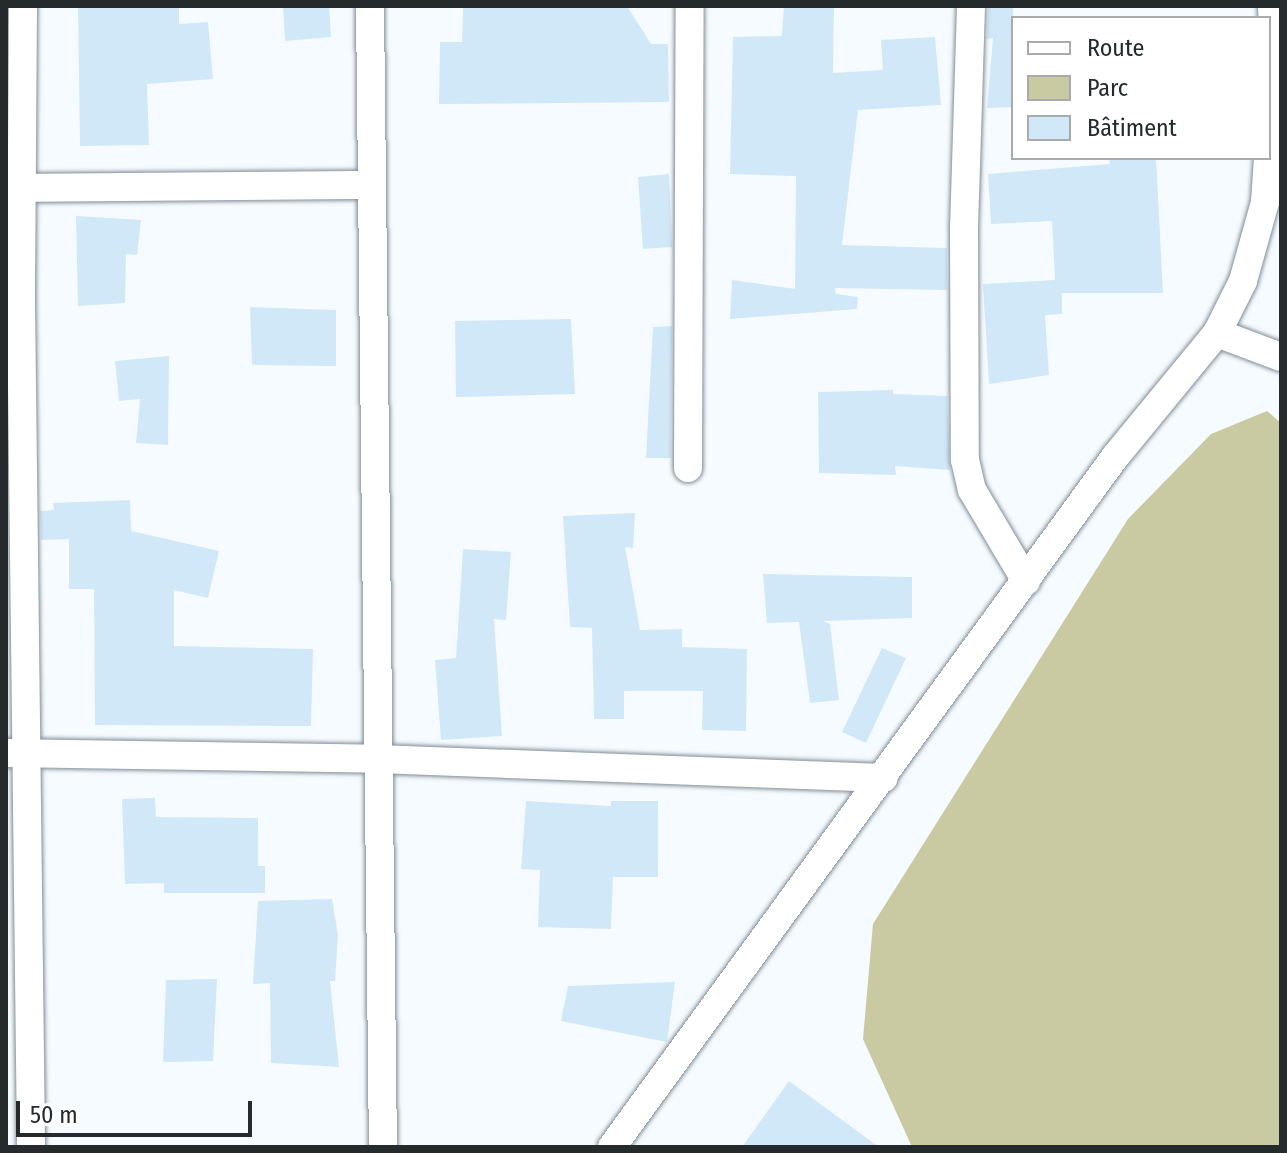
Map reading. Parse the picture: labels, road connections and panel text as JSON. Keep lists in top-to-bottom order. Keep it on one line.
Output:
{"legend":["Route","Parc","Bâtiment"],"scale_bar":"50 m"}
